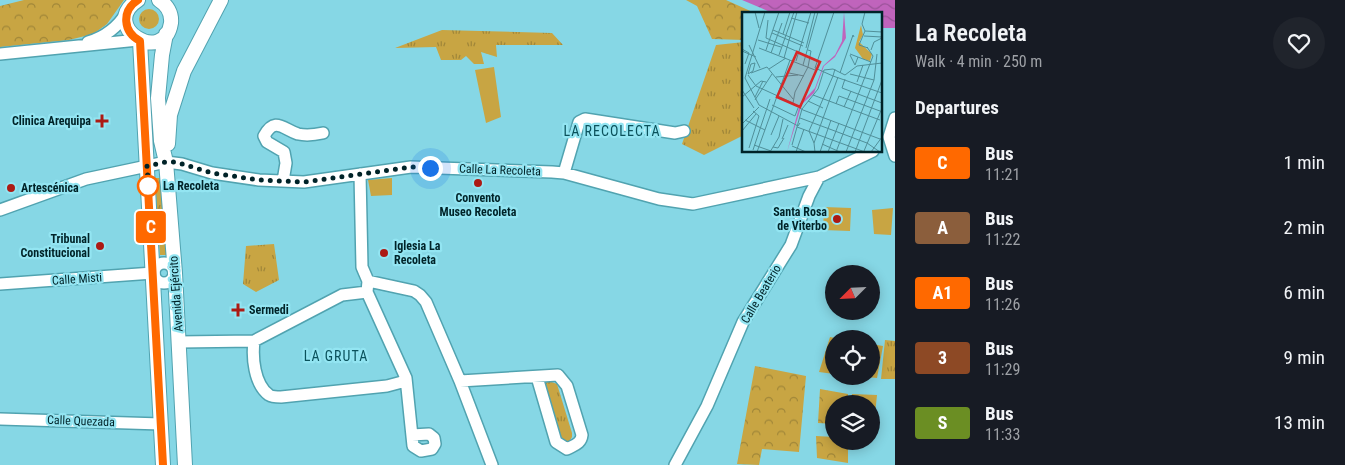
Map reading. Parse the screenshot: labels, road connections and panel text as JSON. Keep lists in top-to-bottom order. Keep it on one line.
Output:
{"streets":{"main road":["Avenida Ejército"],"street":["Calle La Recoleta","Calle Misti","Calle Beaterio","Calle Quezada"]},"crossings":[["Calle La Recoleta","Avenida Ejército"],["Calle La Recoleta","Calle Beaterio"],["Calle Misti","Avenida Ejército"],["Avenida Ejército","Calle Quezada"]],"districts":["LA RECOLECTA","LA GRUTA"],"places":{"health":["Clinica Arequipa","Sermedi"],"other":["Convento Museo Recoleta","La Recoleta","Artescénica","Santa Rosa de Viterbo","Tribunal Constitucional","Iglesia La Recoleta"]},"lines":["bus line C"],"north":"bottom left","page":{"on_map":"C","heading":[["La Recoleta","Walk · 4 min · 250 m"],"Departures"],"list":[{"mark":"C","name":"Bus","note":"11:21","value":"1 min"},{"mark":"A","name":"Bus","note":"11:22","value":"2 min"},{"mark":"A1","name":"Bus","note":"11:26","value":"6 min"},{"mark":"3","name":"Bus","note":"11:29","value":"9 min"},{"mark":"S","name":"Bus","note":"11:33","value":"13 min"}]}}
